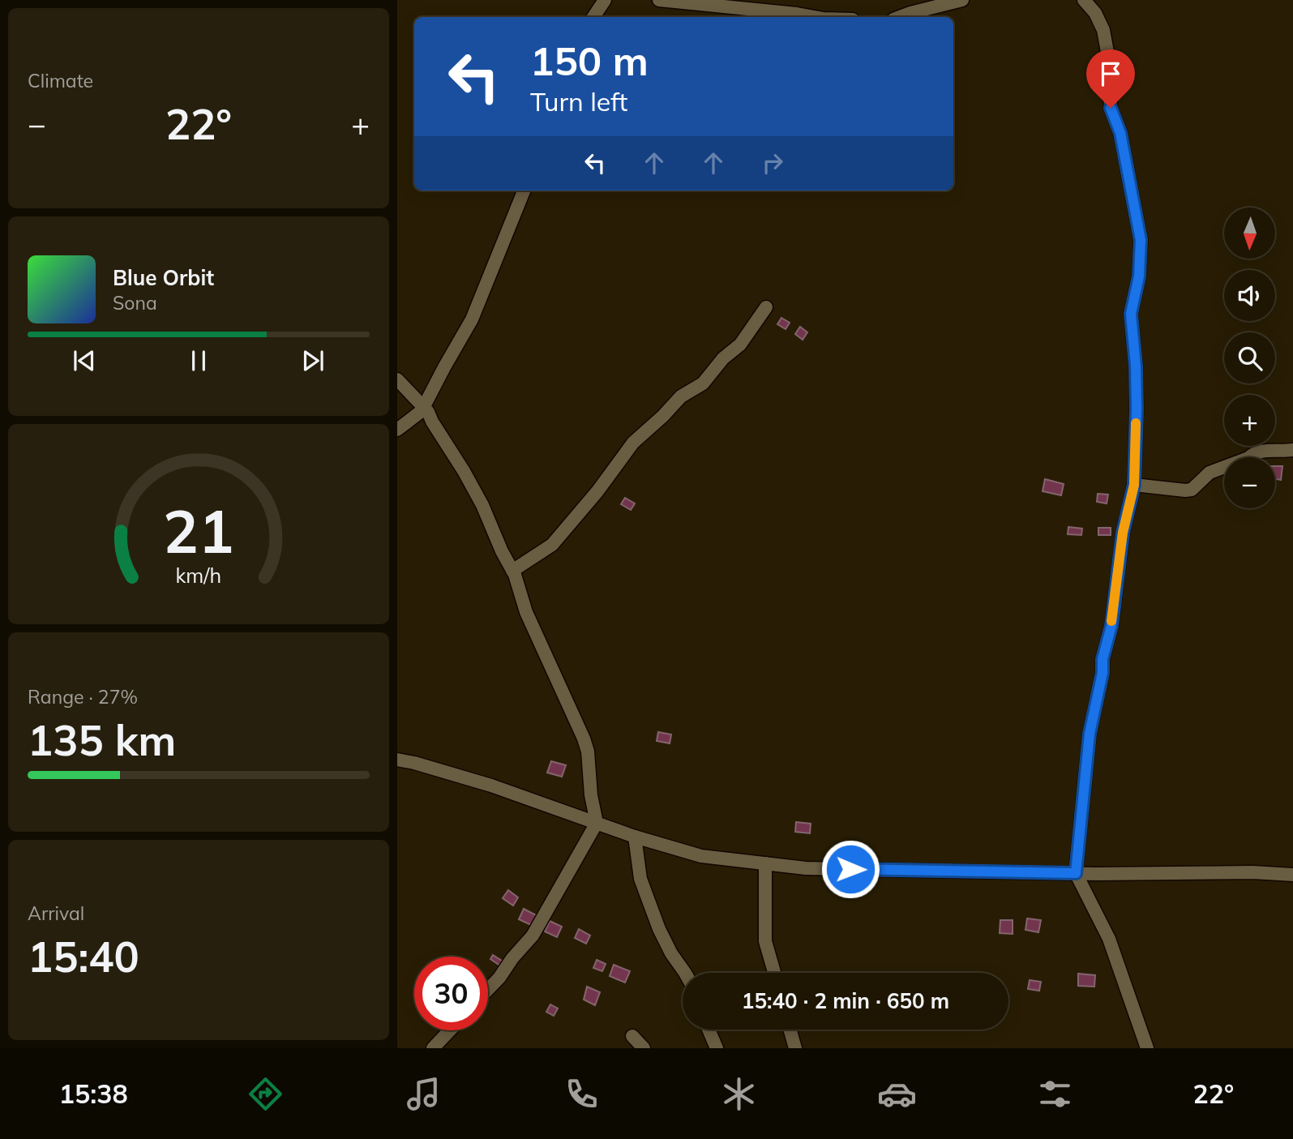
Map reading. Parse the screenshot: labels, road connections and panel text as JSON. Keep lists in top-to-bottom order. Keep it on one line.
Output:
{"north":"bottom","page":{"tile":["Climate",["Range · 27%","135 km"],["Arrival","15:40"]],"turn":["150 m","Turn left"],"heat":["−","22°","+"],"map_buttons":["+","−"],"song":["Blue Orbit","Sona"],"limit":"30","trip":"15:40 · 2 min · 650 m","tabs":["15:38","22°"],"gauge":["21","km/h"]}}
